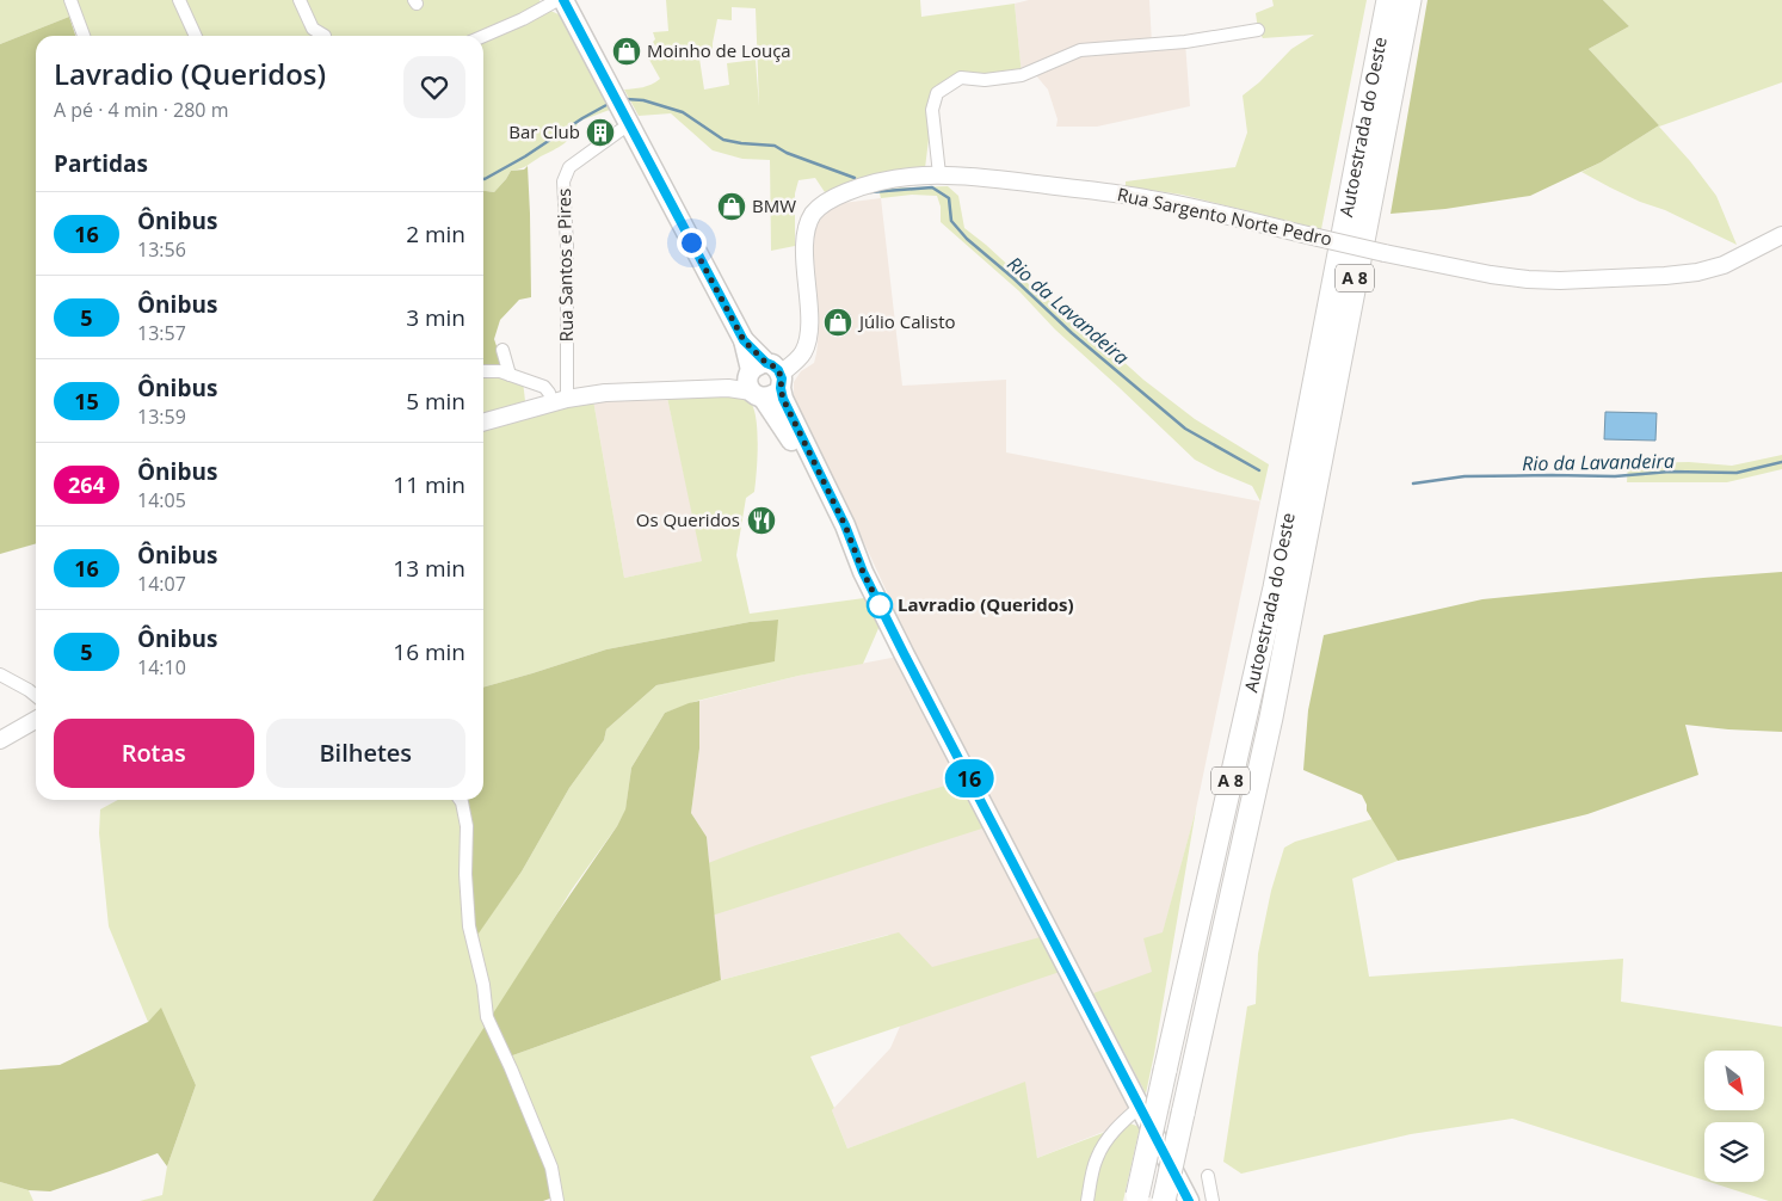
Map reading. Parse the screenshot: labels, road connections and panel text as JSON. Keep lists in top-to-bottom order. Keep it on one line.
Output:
{"streets":{"highway":["Autoestrada do Oeste","A 8"],"street":["Rua Sargento Norte Pedro","Rua Santos e Pires"]},"crossings":[["Rua Sargento Norte Pedro","Rua Santos e Pires"]],"water":["Rio da Lavandeira"],"places":{"shop":["Moinho de Louça","BMW","Júlio Calisto"],"building":["Bar Club"],"restaurant":["Os Queridos"],"other":["Lavradio (Queridos)"]},"lines":["bus line 16"],"north":"bottom right","page":{"on_map":"16","heading":[["Lavradio (Queridos)","A pé · 4 min · 280 m"],"Partidas"],"list":[{"mark":"16","name":"Ônibus","note":"13:56","value":"2 min"},{"mark":"5","name":"Ônibus","note":"13:57","value":"3 min"},{"mark":"15","name":"Ônibus","note":"13:59","value":"5 min"},{"mark":"264","name":"Ônibus","note":"14:05","value":"11 min"},{"mark":"16","name":"Ônibus","note":"14:07","value":"13 min"},{"mark":"5","name":"Ônibus","note":"14:10","value":"16 min"}],"buttons":["Rotas","Bilhetes"]}}
